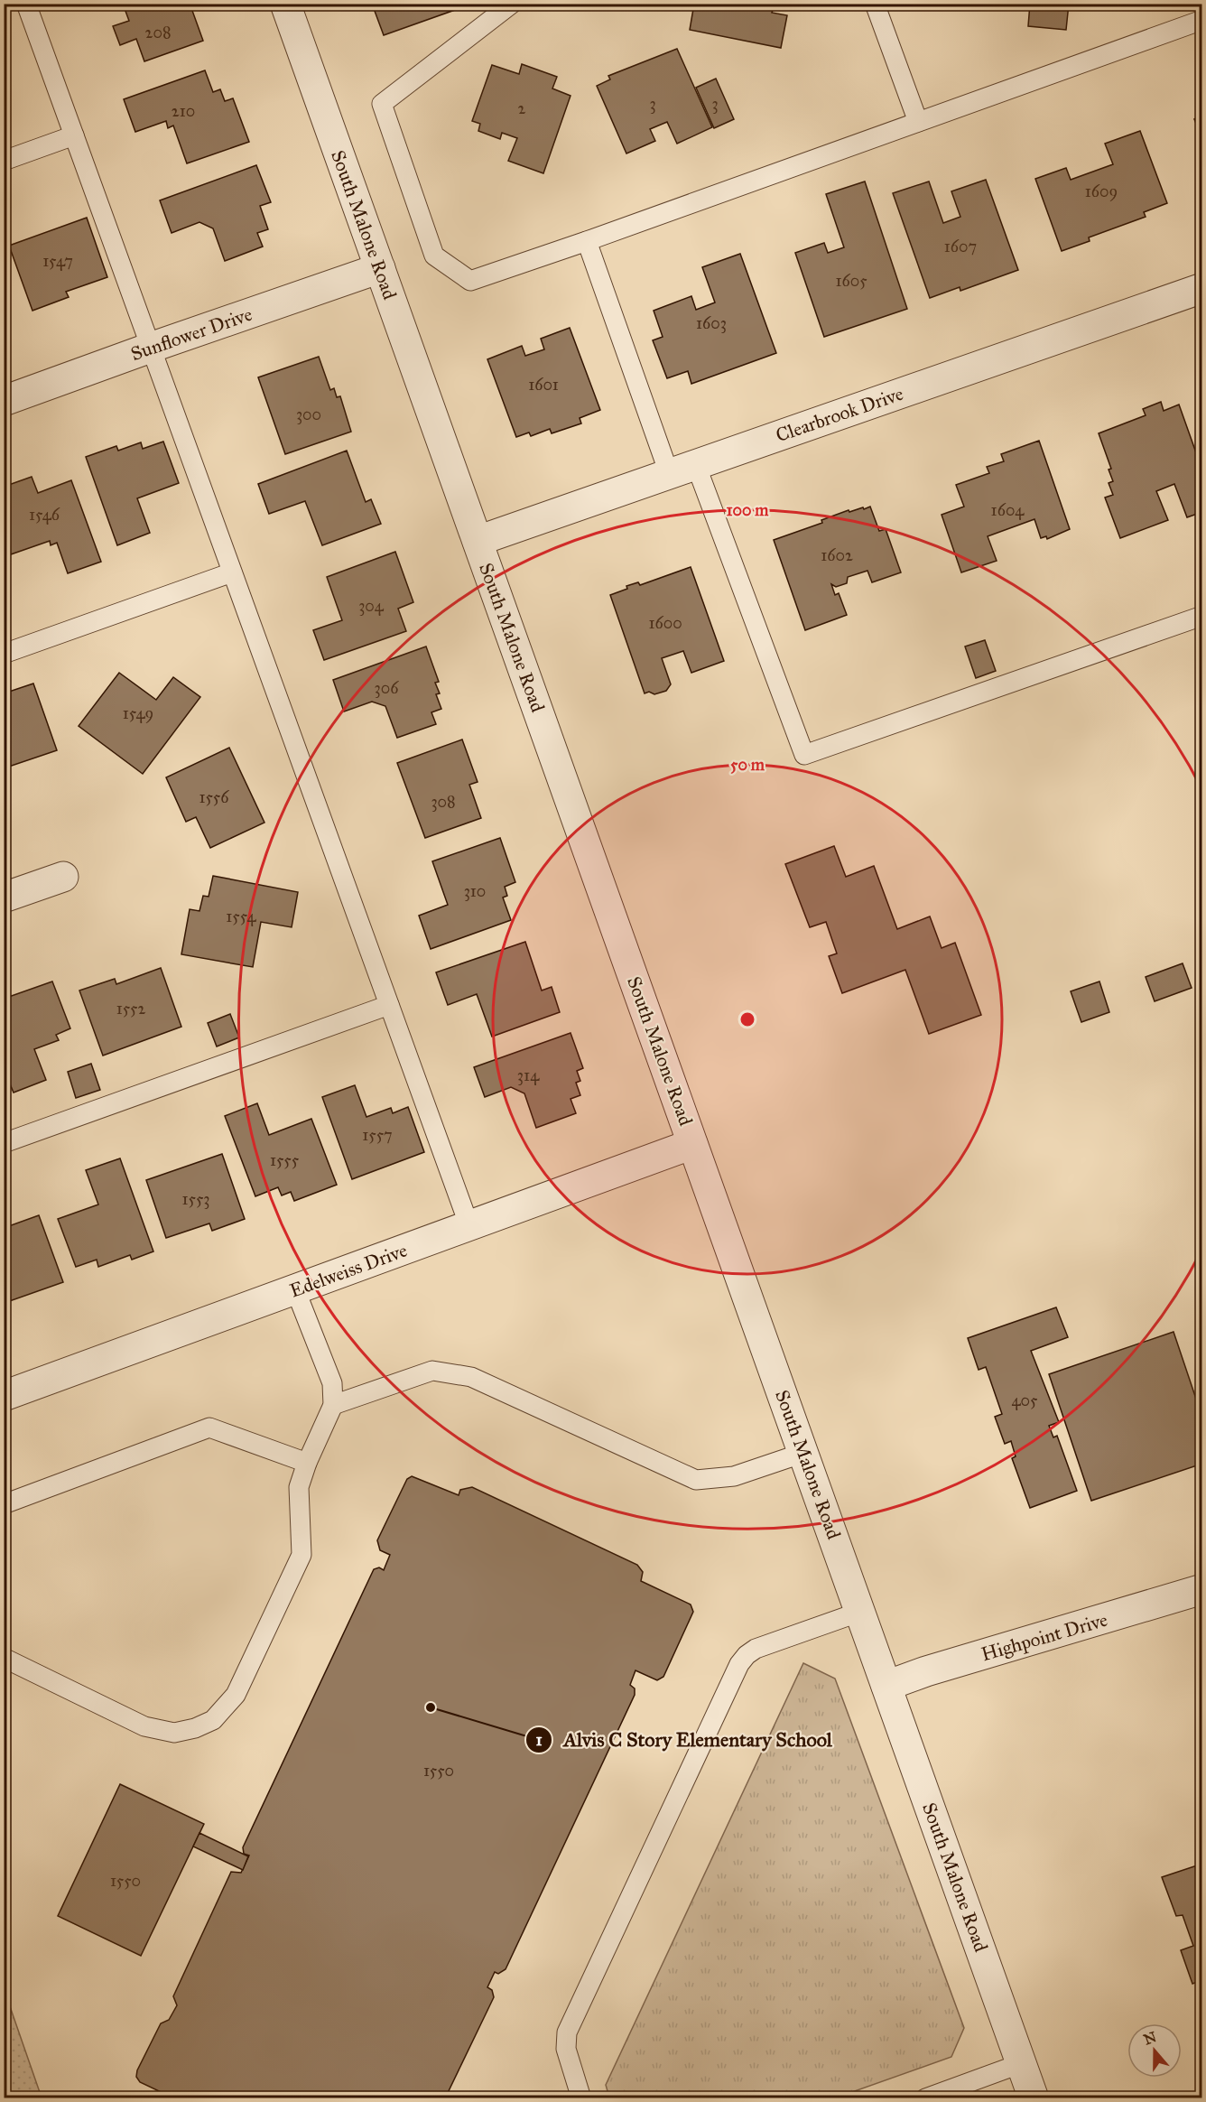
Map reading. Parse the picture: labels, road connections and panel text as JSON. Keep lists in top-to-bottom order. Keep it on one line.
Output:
{"streets":{"street":["South Malone Road","Sunflower Drive","Clearbrook Drive","Edelweiss Drive","Highpoint Drive"]},"crossings":[["South Malone Road","Sunflower Drive"],["South Malone Road","Clearbrook Drive"],["South Malone Road","Edelweiss Drive"],["South Malone Road","Highpoint Drive"]],"places":["Alvis C Story Elementary School"],"house_numbers":["208","3","3","2","210","1609","1607","1547","1605","1603","1601","300","1604","1546","1602","304","1600","306","1549","1556","308","310","1554","1552","314","1557","1555","1553","405","1550","1550"],"north":"top","rings":["100 m","50 m"]}
